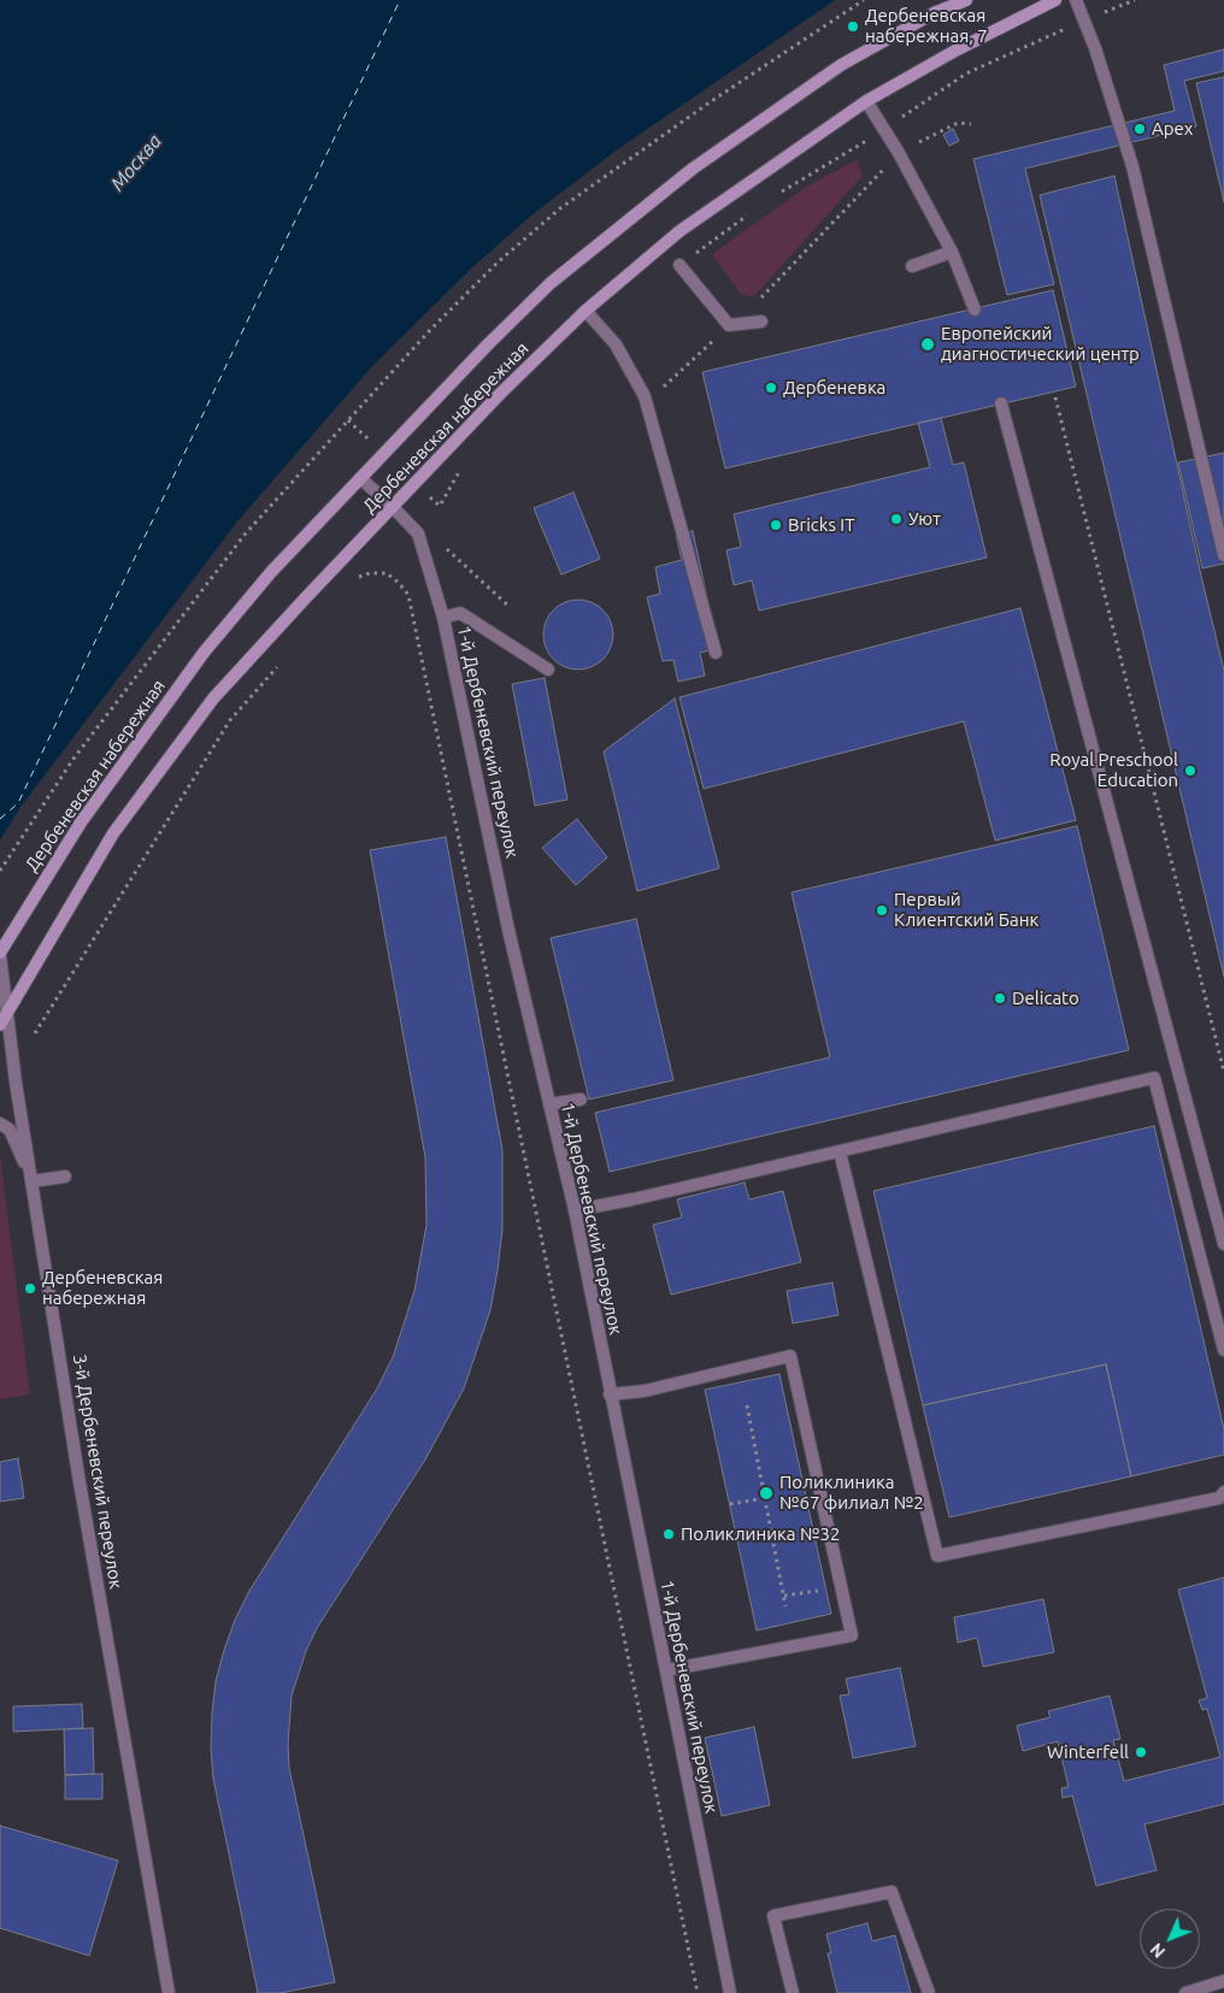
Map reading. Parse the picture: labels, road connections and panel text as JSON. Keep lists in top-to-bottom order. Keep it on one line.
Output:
{"streets":{"main road":["Дербеневская набережная"],"street":["1-й Дербеневский переулок","3-й Дербеневский переулок"]},"crossings":[["Дербеневская набережная","1-й Дербеневский переулок"],["Дербеневская набережная","3-й Дербеневский переулок"]],"water":["Москва"],"places":["Дербеневская набережная, 7","Apex","Европейский диагностический центр","Дербеневка","Уют","Bricks IT","Royal Preschool Education","Первый Клиентский Банк","Delicato","Дербеневская набережная","Поликлиника №67 филиал №2","Поликлиника №32","Winterfell"],"north":"bottom left"}
